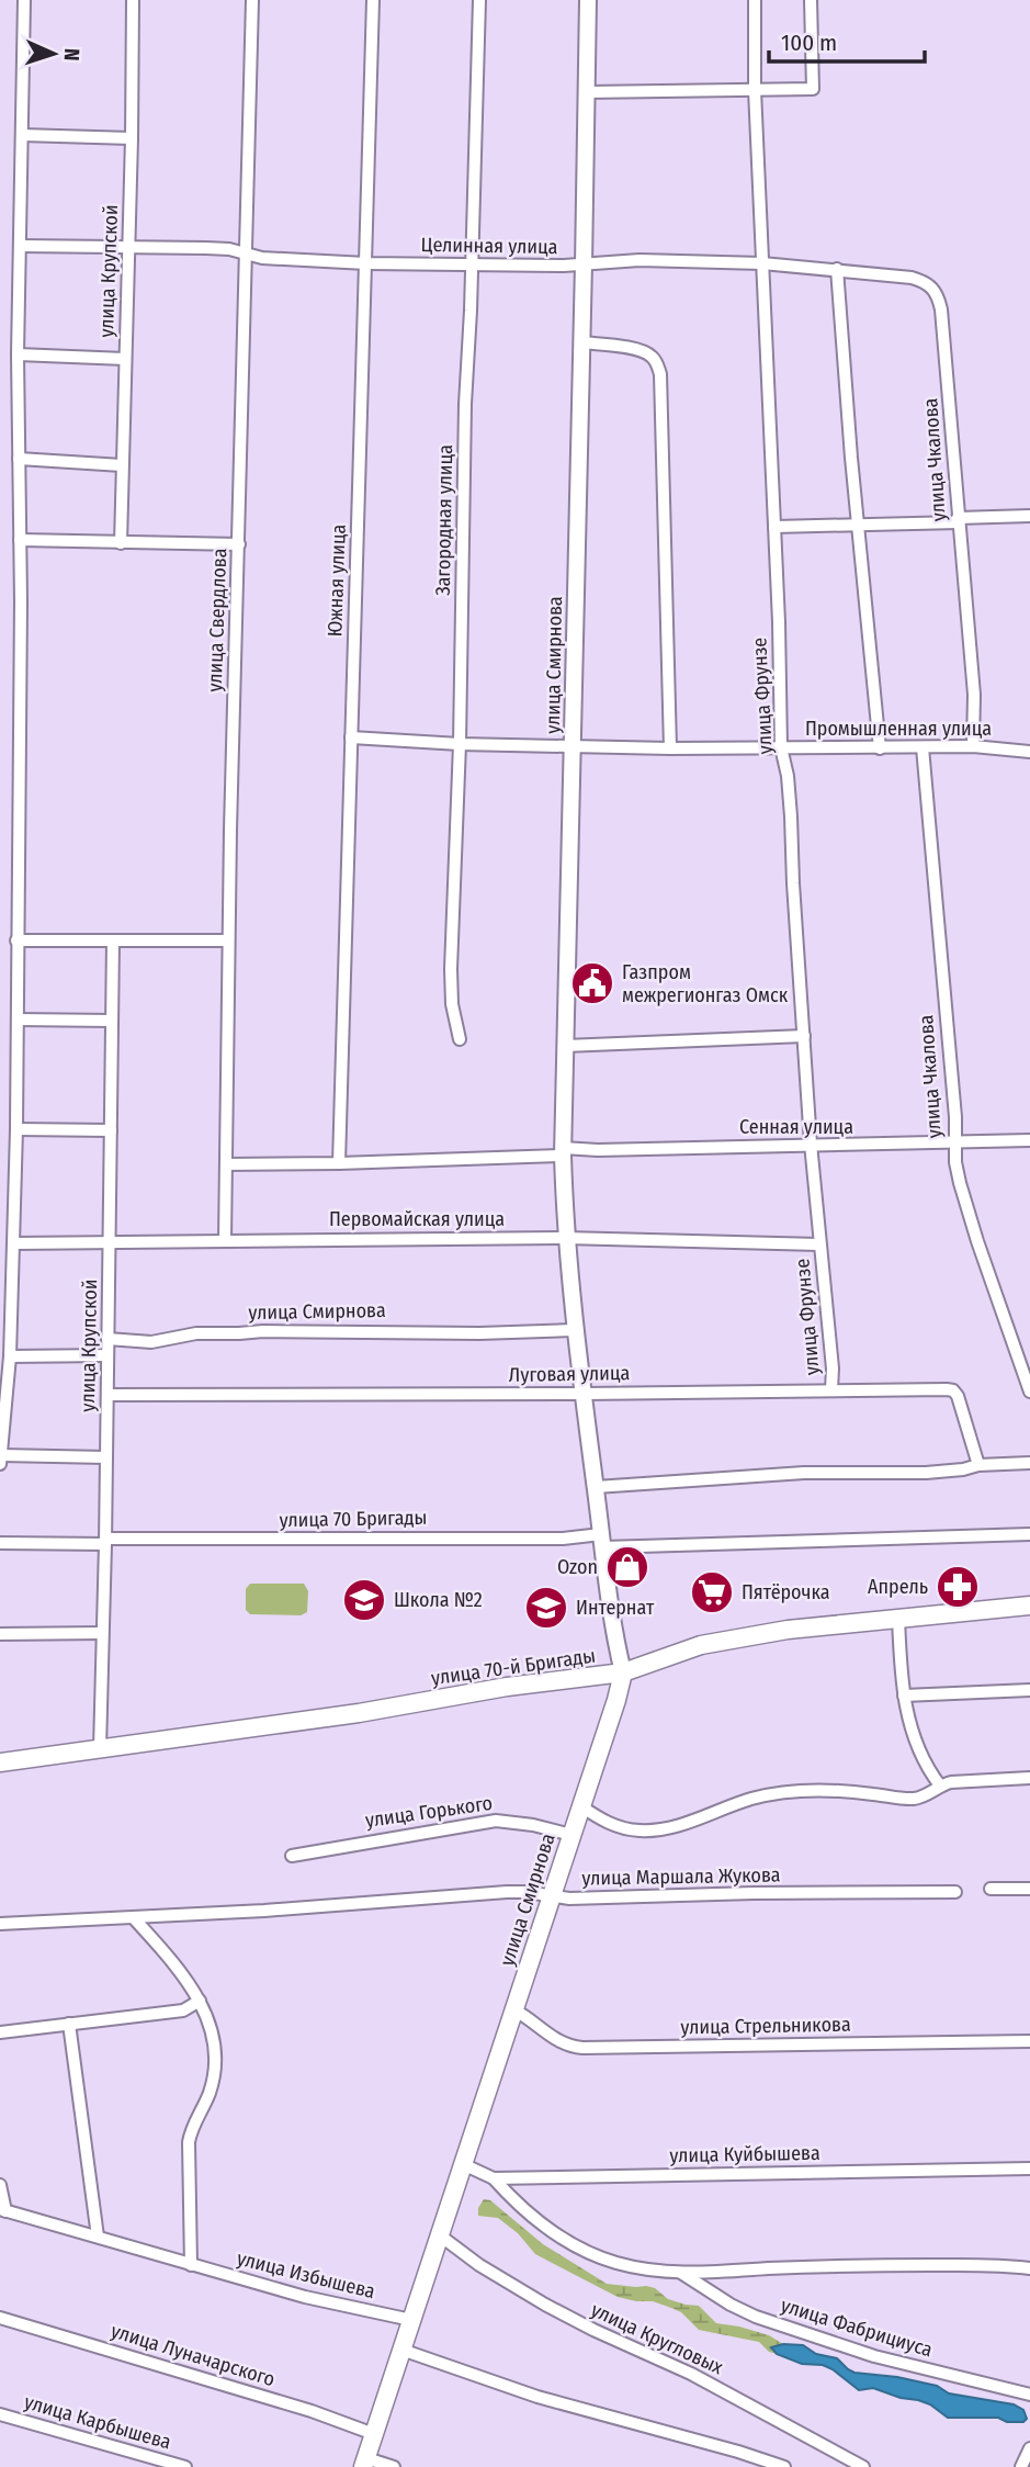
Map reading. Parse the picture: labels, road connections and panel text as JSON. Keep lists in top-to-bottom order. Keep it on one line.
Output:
{"streets":{"main road":["улица Смирнова","улица 70-й Бригады"],"street":["Целинная улица","улица Крупской","улица Чкалова","Загородная улица","Южная улица","улица Свердлова","улица Фрунзе","Промышленная улица","Сенная улица","Первомайская улица","Луговая улица","улица 70 Бригады","улица Горького","улица Маршала Жукова","улица Стрельникова","улица Куйбышева","улица Избышева","улица Фабрициуса","улица Кругловых","улица Луначарского","улица Карбышева"]},"crossings":[["Целинная улица","улица Крупской"],["Целинная улица","улица Чкалова"],["Целинная улица","Загородная улица"],["Целинная улица","Южная улица"],["Целинная улица","улица Свердлова"],["Целинная улица","улица Смирнова"],["Целинная улица","улица Фрунзе"],["улица Крупской","улица Смирнова"],["улица Крупской","Первомайская улица"],["улица Крупской","Луговая улица"],["улица Крупской","улица 70 Бригады"],["улица Крупской","улица 70-й Бригады"],["улица Чкалова","Промышленная улица"],["улица Чкалова","Сенная улица"],["Загородная улица","Промышленная улица"],["Южная улица","Промышленная улица"],["Южная улица","Сенная улица"],["улица Свердлова","Сенная улица"],["улица Свердлова","Первомайская улица"],["улица Смирнова","Промышленная улица"],["улица Смирнова","Сенная улица"],["улица Смирнова","Первомайская улица"],["улица Смирнова","Луговая улица"],["улица Смирнова","улица 70 Бригады"],["улица Смирнова","улица 70-й Бригады"],["улица Смирнова","улица Горького"],["улица Смирнова","улица Маршала Жукова"],["улица Смирнова","улица Стрельникова"],["улица Смирнова","улица Куйбышева"],["улица Смирнова","улица Избышева"],["улица Смирнова","улица Кругловых"],["улица Смирнова","улица Луначарского"],["улица Фрунзе","Промышленная улица"],["улица Фрунзе","Сенная улица"],["улица Фрунзе","Первомайская улица"],["улица Фрунзе","Луговая улица"],["улица Куйбышева","улица Фабрициуса"]],"places":{"public building":["Газпром межрегионгаз Омск"],"shop":["Ozon"],"pharmacy":["Апрель"],"supermarket":["Пятёрочка"],"school or university":["Школа №2","Интернат"]},"scale_bar":"100 m","north":"right"}
